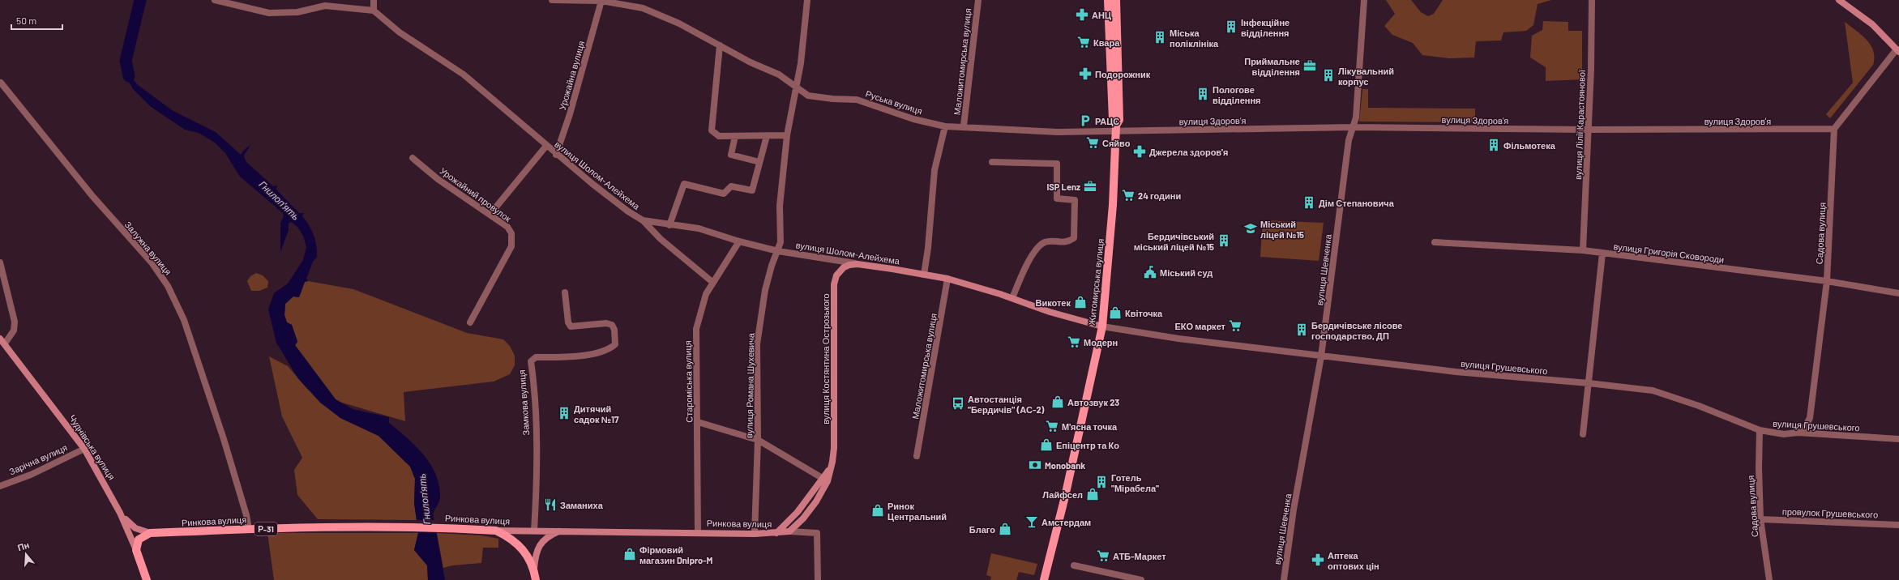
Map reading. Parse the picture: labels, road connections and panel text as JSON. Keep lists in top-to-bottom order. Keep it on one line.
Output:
{"streets":{"main road":["вулиця Шолом-Алейхема","Житомирська вулиця","вулиця Костянтина Острозького","Чуднівська вулиця","Ринкова вулиця","Р-31"],"street":["Маложитомирська вулиця","Урожайна вулиця","Руська вулиця","вулиця Здоровʼя","вулиця Лілії Карастоянової","Урожайний провулок","Садова вулиця","Залужна вулиця","вулиця Григорія Сковороди","вулиця Шевченка","вулиця Грушевського","Староміська вулиця","вулиця Романа Шухевича","Замкова вулиця","Зарічна вулиця","провулок Грушевського"]},"crossings":[["Маложитомирська вулиця","Руська вулиця"],["Маложитомирська вулиця","вулиця Шолом-Алейхема"],["Урожайна вулиця","Руська вулиця"],["Урожайна вулиця","вулиця Шолом-Алейхема"],["Руська вулиця","вулиця Здоровʼя"],["Руська вулиця","Житомирська вулиця"],["Руська вулиця","вулиця Романа Шухевича"],["вулиця Здоровʼя","вулиця Лілії Карастоянової"],["вулиця Здоровʼя","Садова вулиця"],["вулиця Здоровʼя","вулиця Шевченка"],["вулиця Здоровʼя","Житомирська вулиця"],["вулиця Лілії Карастоянової","вулиця Григорія Сковороди"],["вулиця Шолом-Алейхема","Житомирська вулиця"],["вулиця Шолом-Алейхема","вулиця Костянтина Острозького"],["вулиця Шолом-Алейхема","вулиця Грушевського"],["вулиця Шолом-Алейхема","Староміська вулиця"],["вулиця Шолом-Алейхема","вулиця Романа Шухевича"],["Садова вулиця","вулиця Григорія Сковороди"],["Садова вулиця","вулиця Грушевського"],["Садова вулиця","провулок Грушевського"],["Залужна вулиця","Ринкова вулиця"],["вулиця Шевченка","вулиця Грушевського"],["Житомирська вулиця","вулиця Грушевського"],["вулиця Костянтина Острозького","Ринкова вулиця"],["Староміська вулиця","Ринкова вулиця"],["вулиця Романа Шухевича","Ринкова вулиця"],["Замкова вулиця","Ринкова вулиця"],["Чуднівська вулиця","Зарічна вулиця"]],"water":["Гнилоп'ять"],"places":{"pharmacy":["АНЦ","Подорожник","Джерела здоров'я","Аптека оптових цін"],"building":["Інфекційне відділення","Міська поліклініка","Лікувальний корпус","Пологове відділення","Фільмотека","Дім Степановича","Бердичівський міський ліцей №15","Бердичівське лісове господарство, ДП","Дитячий садок №17","Готель \"Мірабела\""],"supermarket":["Квара","Сяйво","24 години","ЕКО маркет","Модерн","М'ясна точка","АТБ-Маркет"],"office":["Приймальне відділення","ISP Lenz"],"parking":["РАЦС"],"school or university":["Міський ліцей №15"],"public building":["Міський суд"],"shop":["Викотек","Квіточка","Автозвук 23","Епіцентр та Ко","Лайфсел","Ринок Центральний","Благо","Фірмовий магазин Dnipro-M"],"bus stop":["Автостанція \"Бердичів\" (АС-2)"],"bank":["Monobank"],"restaurant":["Заманиха"],"bar":["Амстердам"]},"scale_bar":"50 m","north":"top"}
